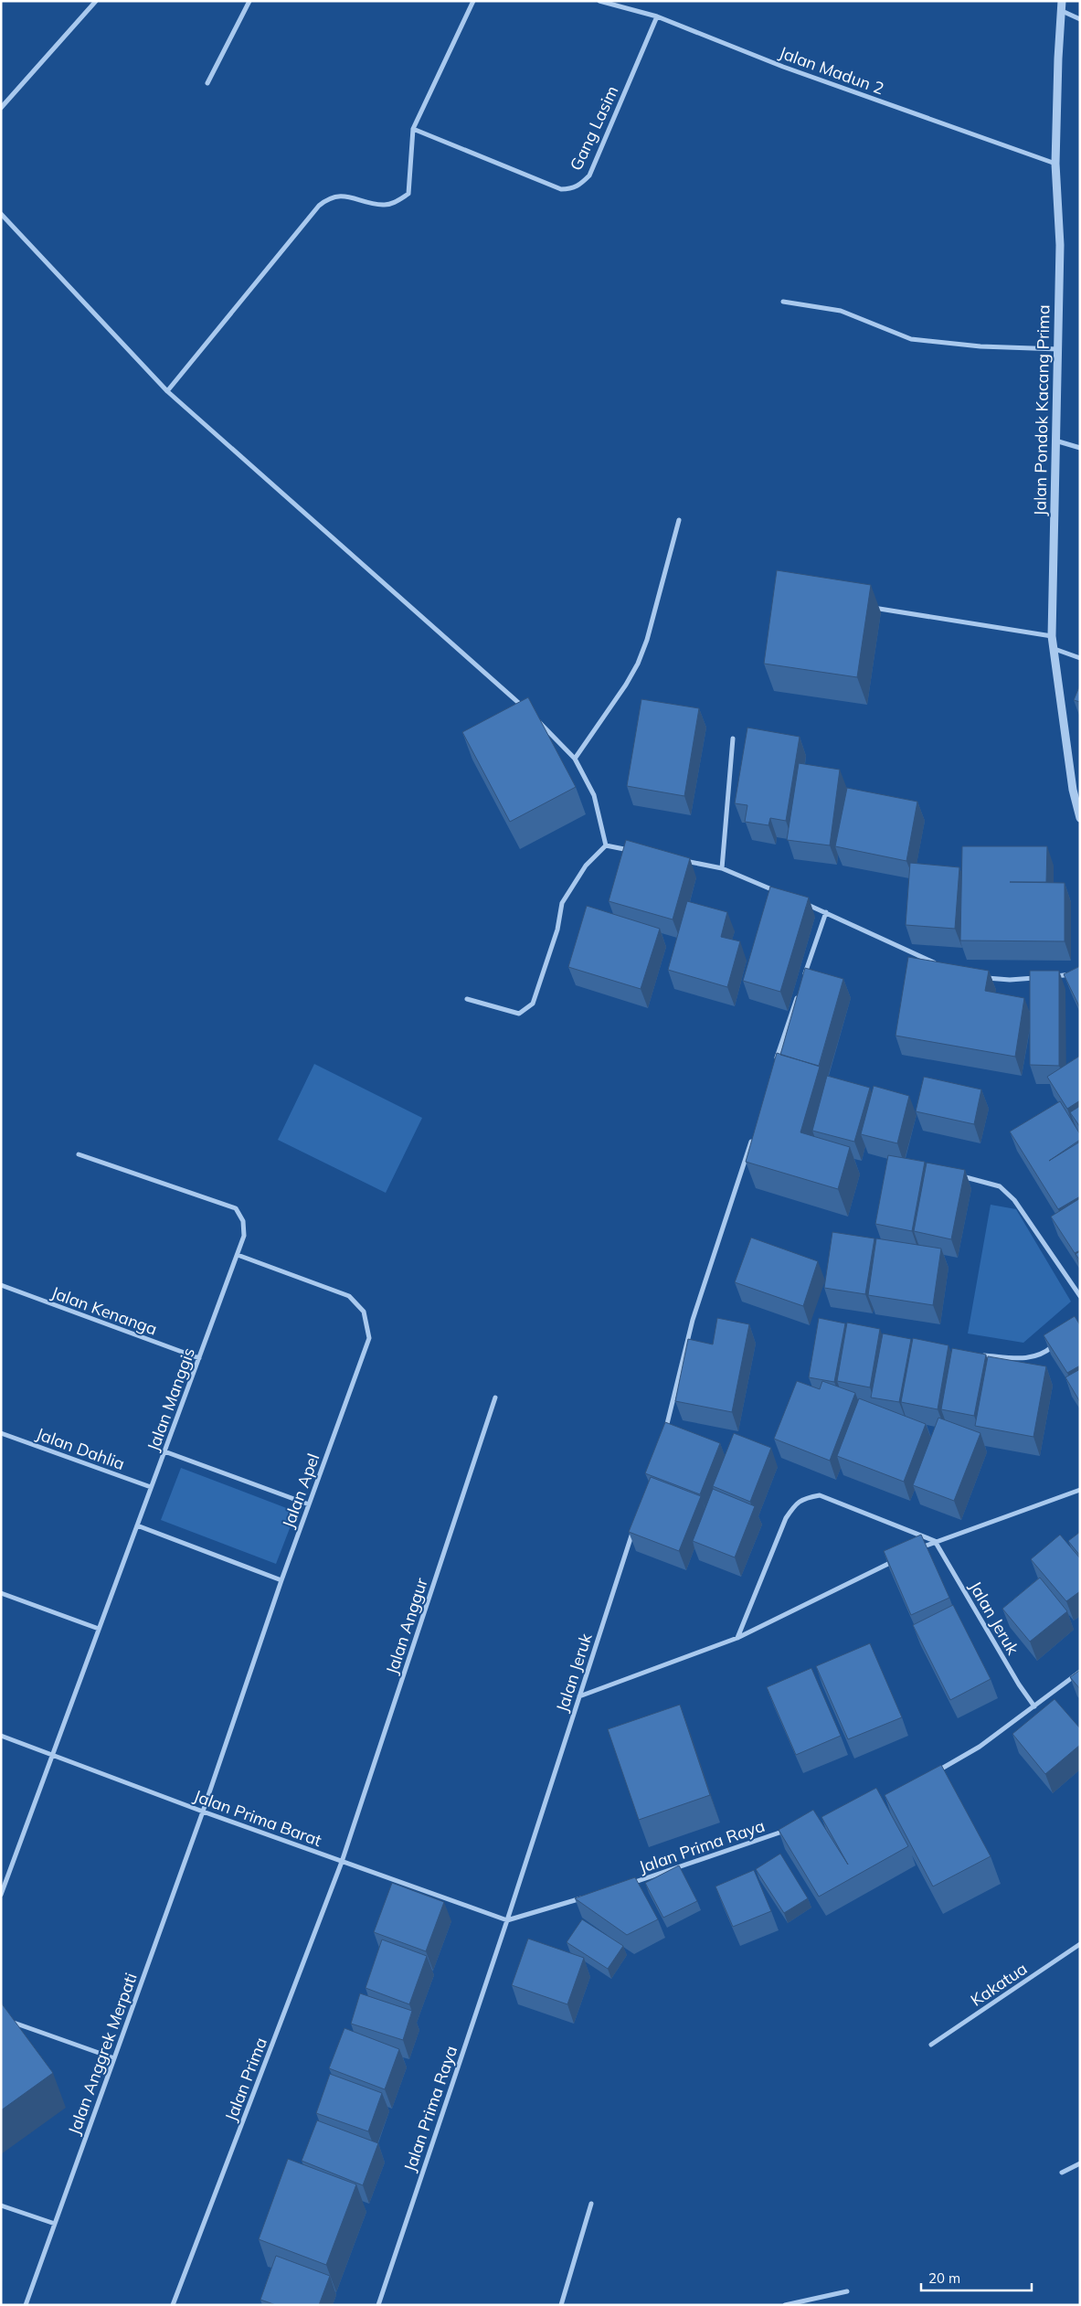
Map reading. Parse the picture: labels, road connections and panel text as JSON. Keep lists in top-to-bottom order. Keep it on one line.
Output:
{"streets":{"street":["Jalan Madun 2","Gang Lasim","Jalan Pondok Kacang Prima","Jalan Kenanga","Jalan Manggis","Jalan Dahlia","Jalan Apel","Jalan Jeruk","Jalan Anggur","Jalan Prima Barat","Jalan Prima Raya","Kakatua","Jalan Anggrek Merpati","Jalan Prima"]},"crossings":[["Jalan Madun 2","Gang Lasim"],["Jalan Madun 2","Jalan Pondok Kacang Prima"],["Jalan Kenanga","Jalan Manggis"],["Jalan Manggis","Jalan Dahlia"],["Jalan Manggis","Jalan Apel"],["Jalan Manggis","Jalan Prima Barat"],["Jalan Apel","Jalan Prima Barat"],["Jalan Apel","Jalan Anggrek Merpati"],["Jalan Jeruk","Jalan Prima Barat"],["Jalan Jeruk","Jalan Prima Raya"],["Jalan Anggur","Jalan Prima Barat"],["Jalan Anggur","Jalan Prima"],["Jalan Prima Barat","Jalan Prima Raya"],["Jalan Prima Barat","Jalan Anggrek Merpati"],["Jalan Prima Barat","Jalan Prima"]],"scale_bar":"20 m"}
